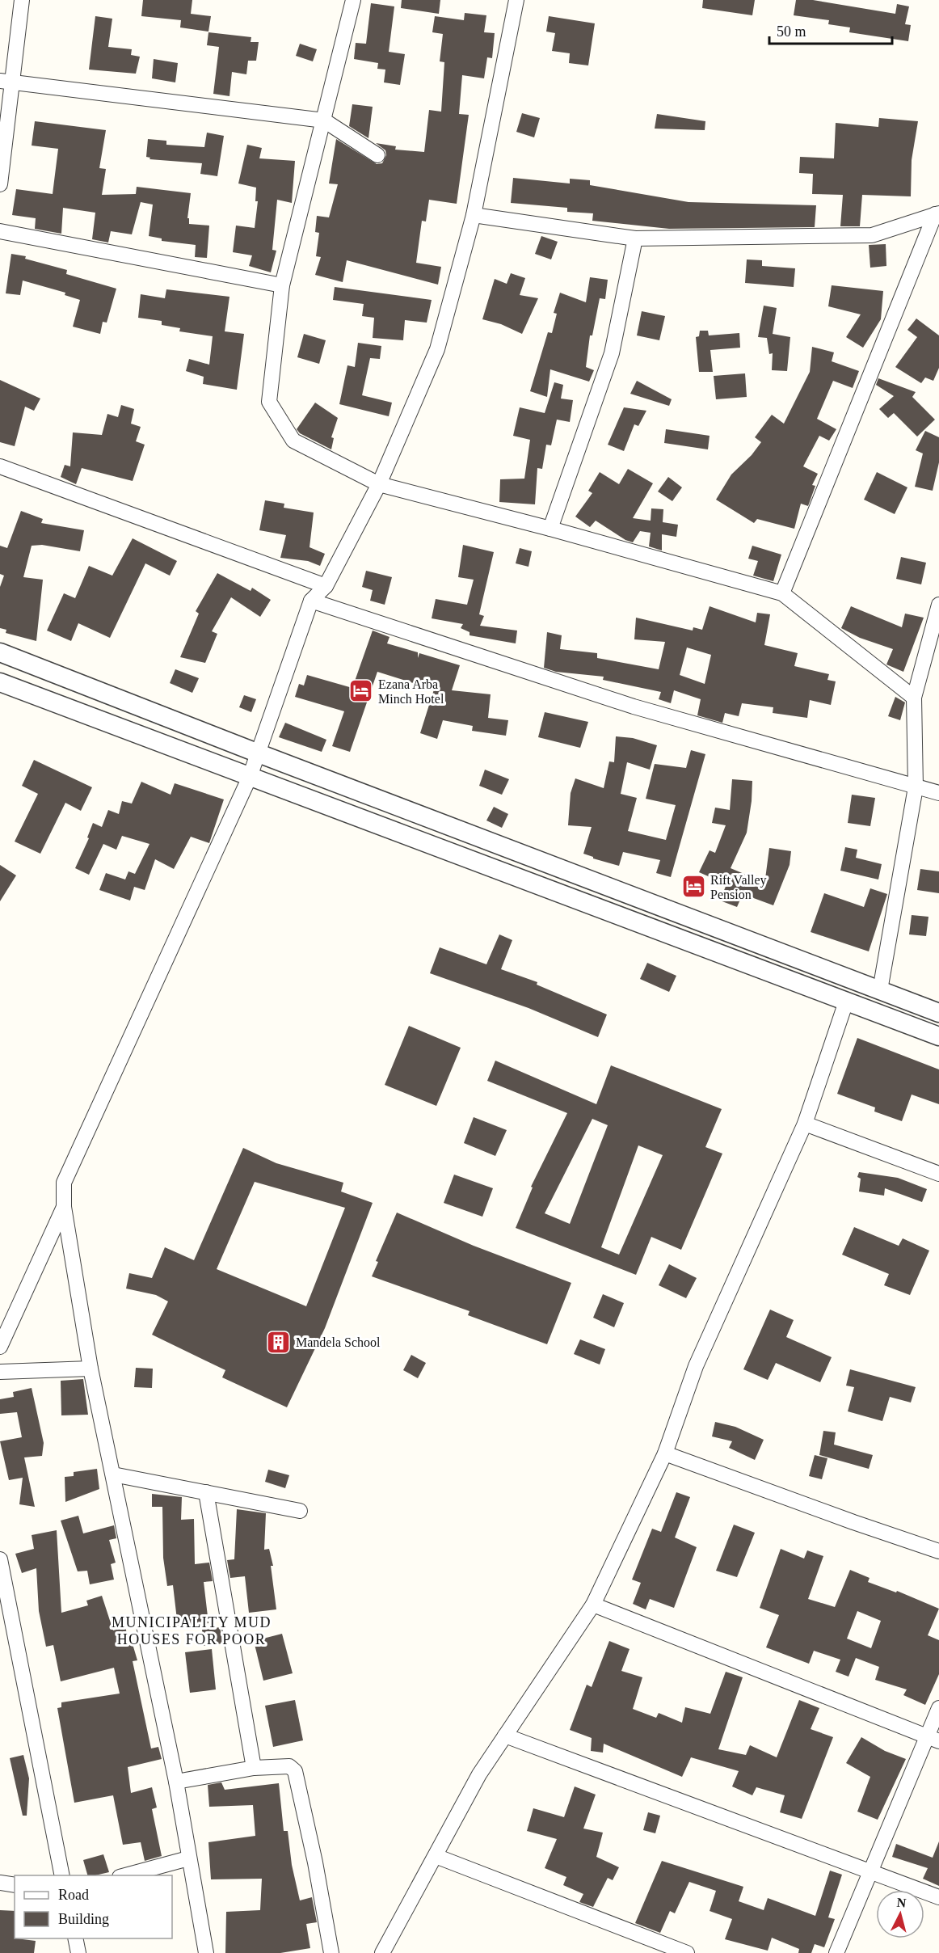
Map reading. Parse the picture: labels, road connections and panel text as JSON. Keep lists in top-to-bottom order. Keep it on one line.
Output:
{"districts":["MUNICIPALITY MUD HOUSES FOR POOR"],"places":{"hotel":["Ezana Arba Minch Hotel","Rift Valley Pension"],"building":["Mandela School"]},"legend":["Road","Building"],"scale_bar":"50 m","north":"top"}
